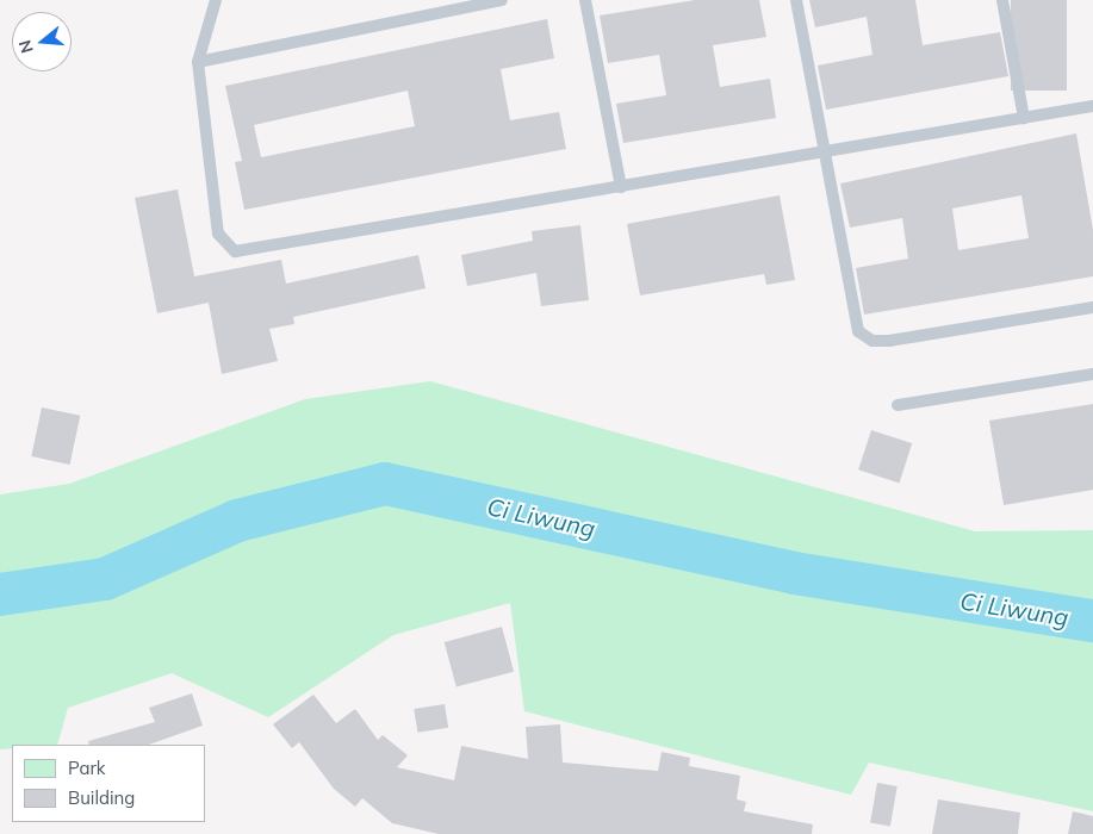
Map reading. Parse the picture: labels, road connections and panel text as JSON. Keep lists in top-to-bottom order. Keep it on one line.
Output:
{"water":["Ci Liwung"],"legend":["Park","Building"],"north":"left"}
